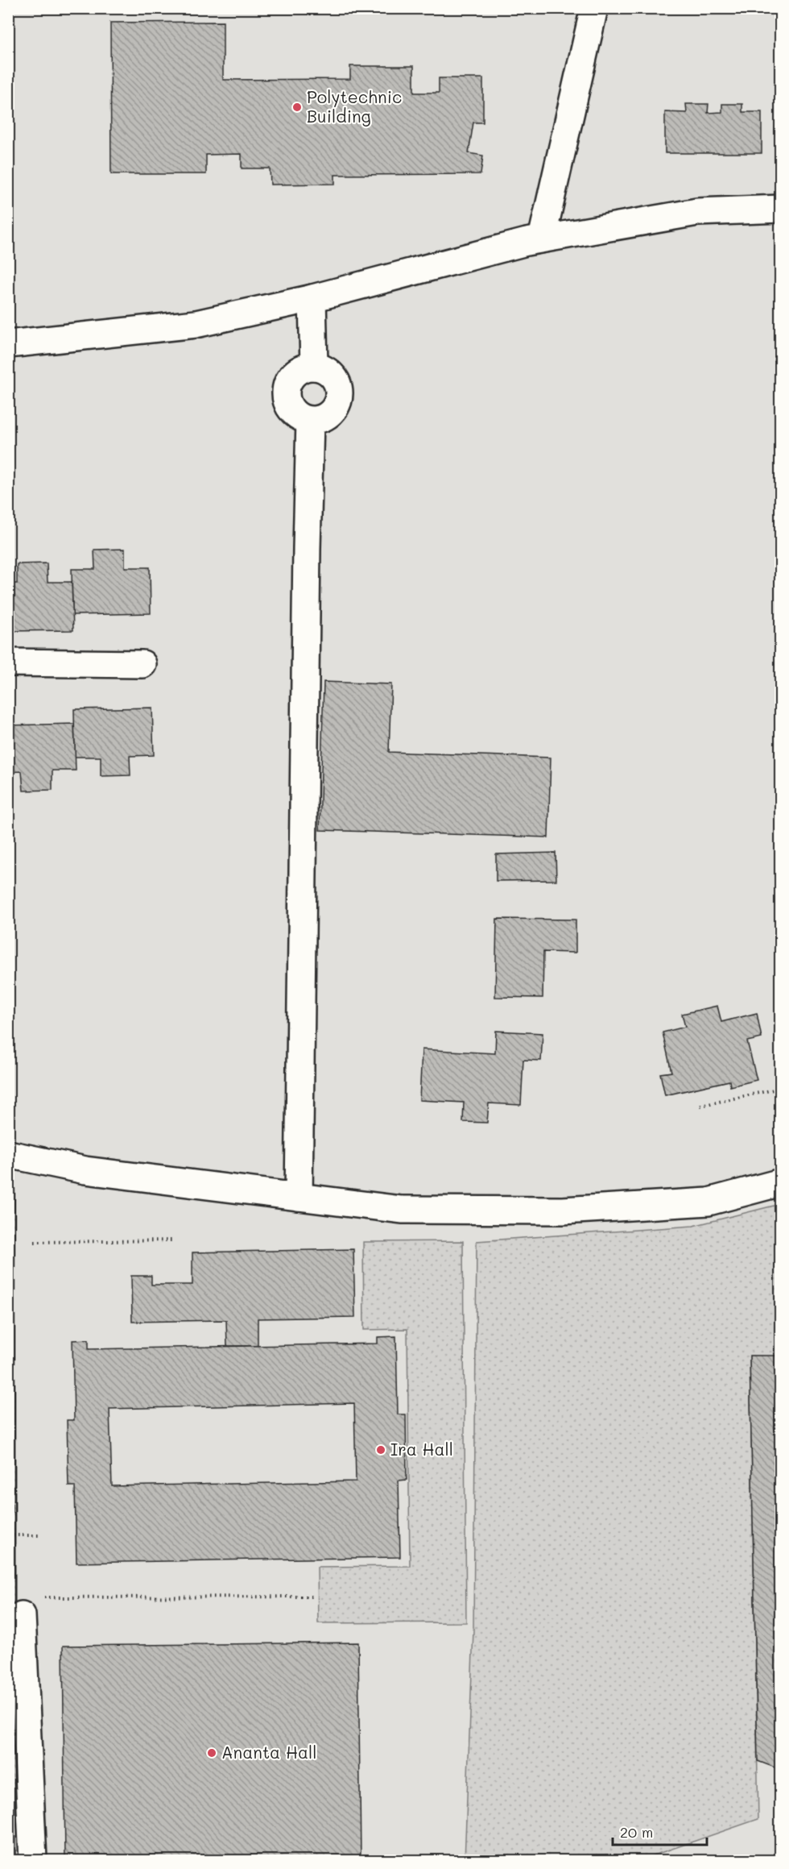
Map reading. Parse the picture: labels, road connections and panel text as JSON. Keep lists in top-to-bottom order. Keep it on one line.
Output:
{"places":["Polytechnic Building","Ira Hall","Ananta Hall"],"scale_bar":"20 m"}
